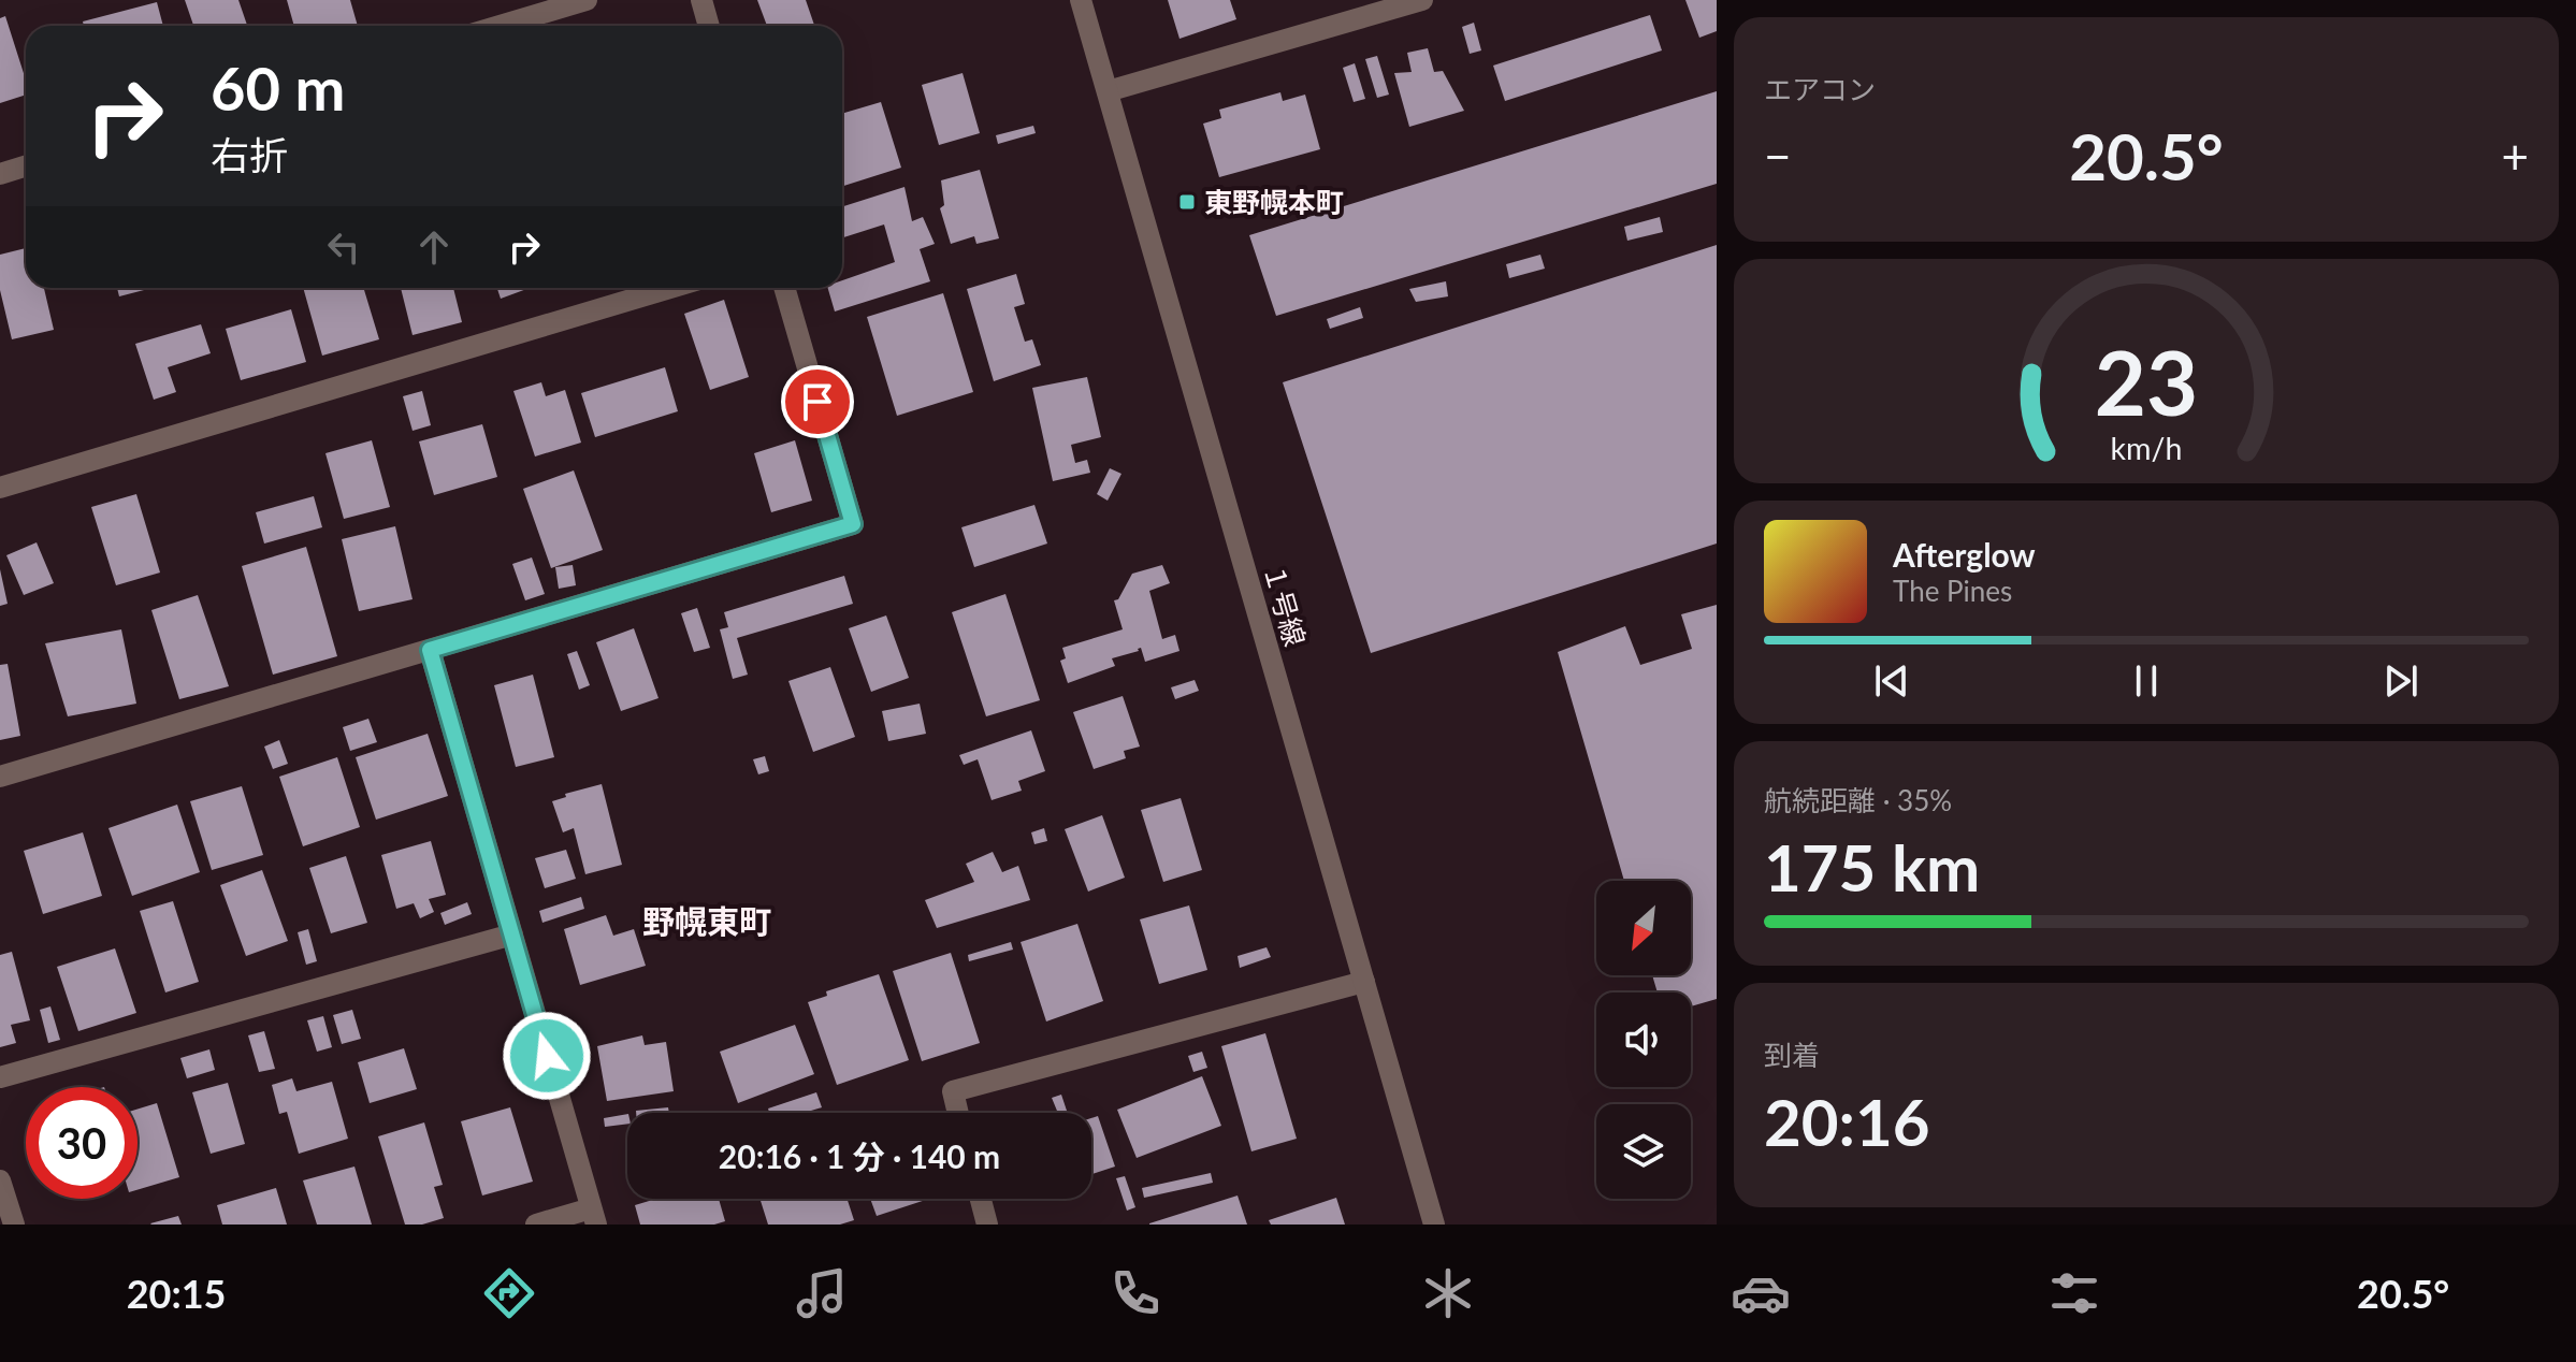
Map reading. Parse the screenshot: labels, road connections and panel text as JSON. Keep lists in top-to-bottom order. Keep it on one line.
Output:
{"streets":{"street":["１号線"]},"districts":["野幌東町"],"places":{"transit":["東野幌本町"]},"north":"bottom left","page":{"tile":["エアコン",["航続距離 · 35%","175 km"],["到着","20:16"]],"turn":["60 m","右折"],"heat":["−","20.5°","+"],"song":["Afterglow","The Pines"],"limit":"30","trip":"20:16 · 1 分 · 140 m","tabs":["20:15","20.5°"],"gauge":["23","km/h"]}}
